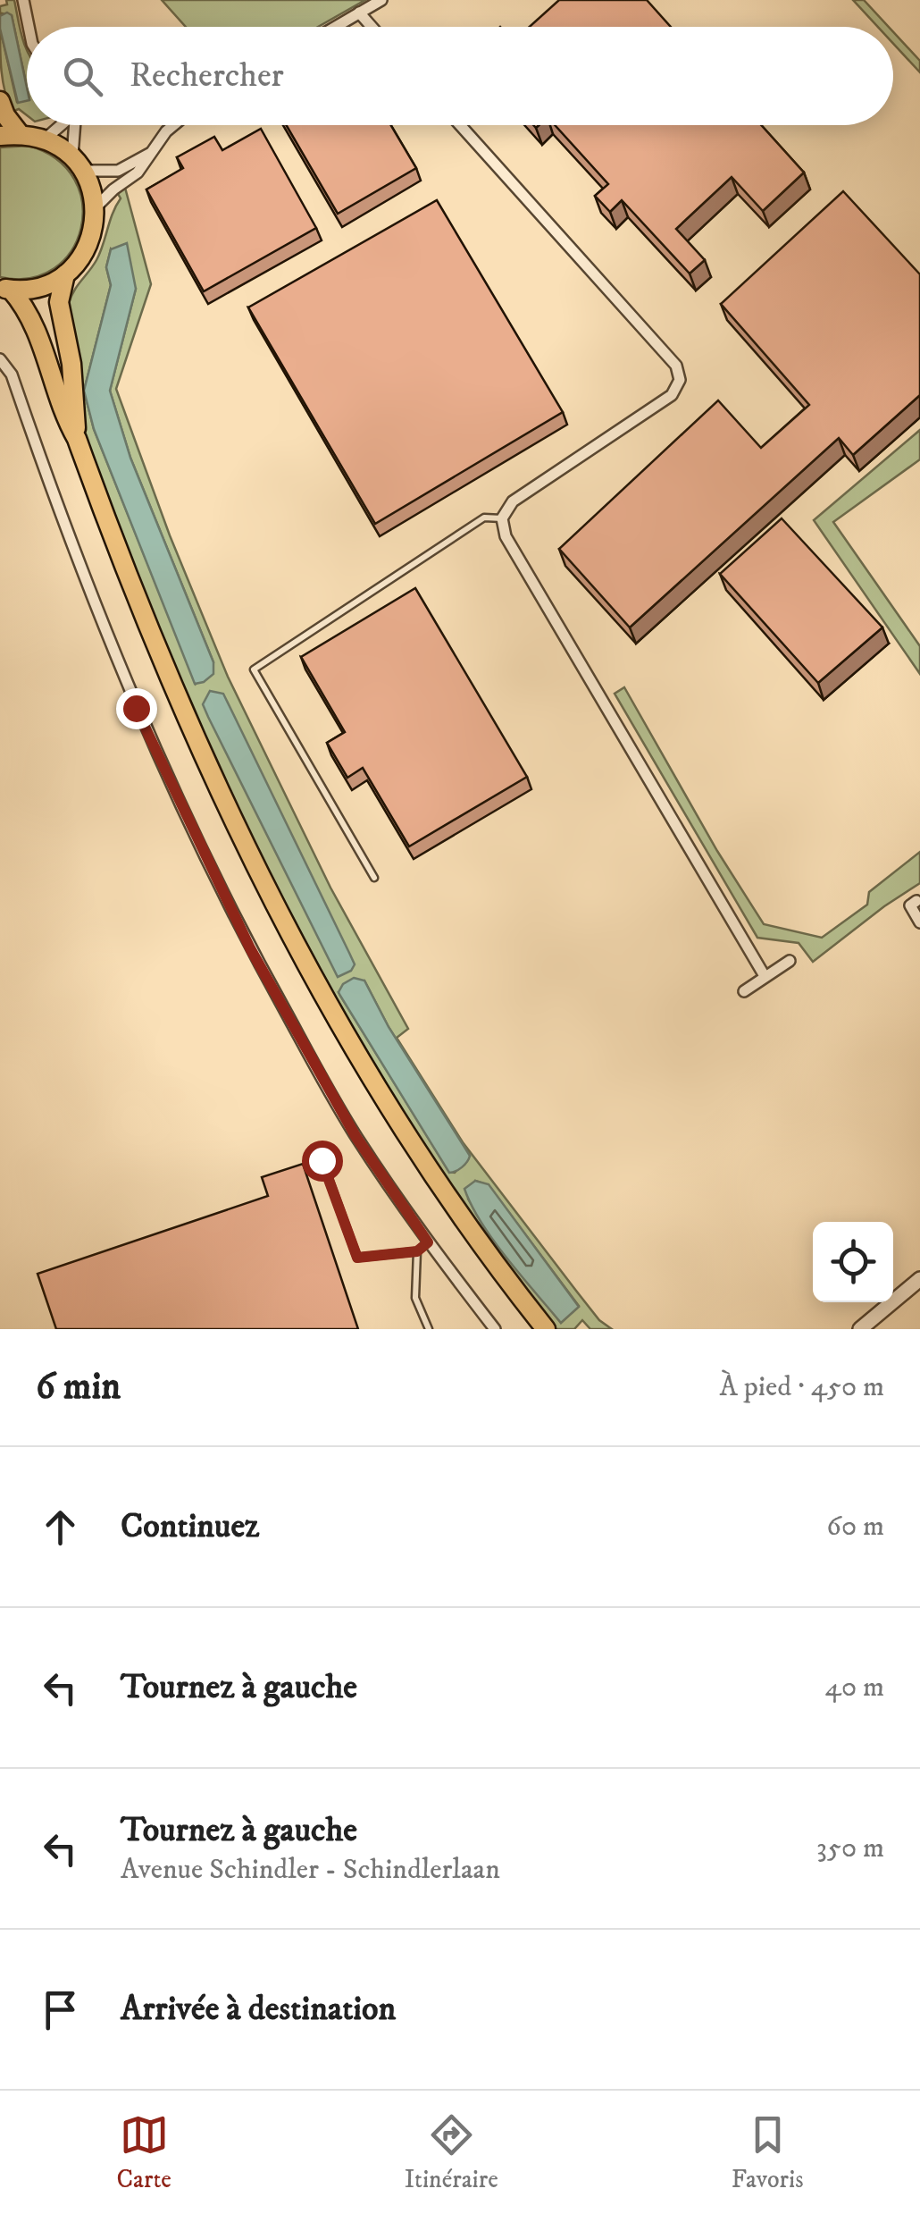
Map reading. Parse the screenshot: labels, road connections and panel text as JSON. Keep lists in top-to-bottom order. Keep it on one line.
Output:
{"page":{"search":"Rechercher","heading":["6 min","À pied · 450 m"],"list":[["Continuez","60 m"],["Tournez à gauche","40 m"],["Tournez à gauche","Avenue Schindler - Schindlerlaan","350 m"],"Arrivée à destination"],"nav":["Carte","Itinéraire","Favoris"]}}
